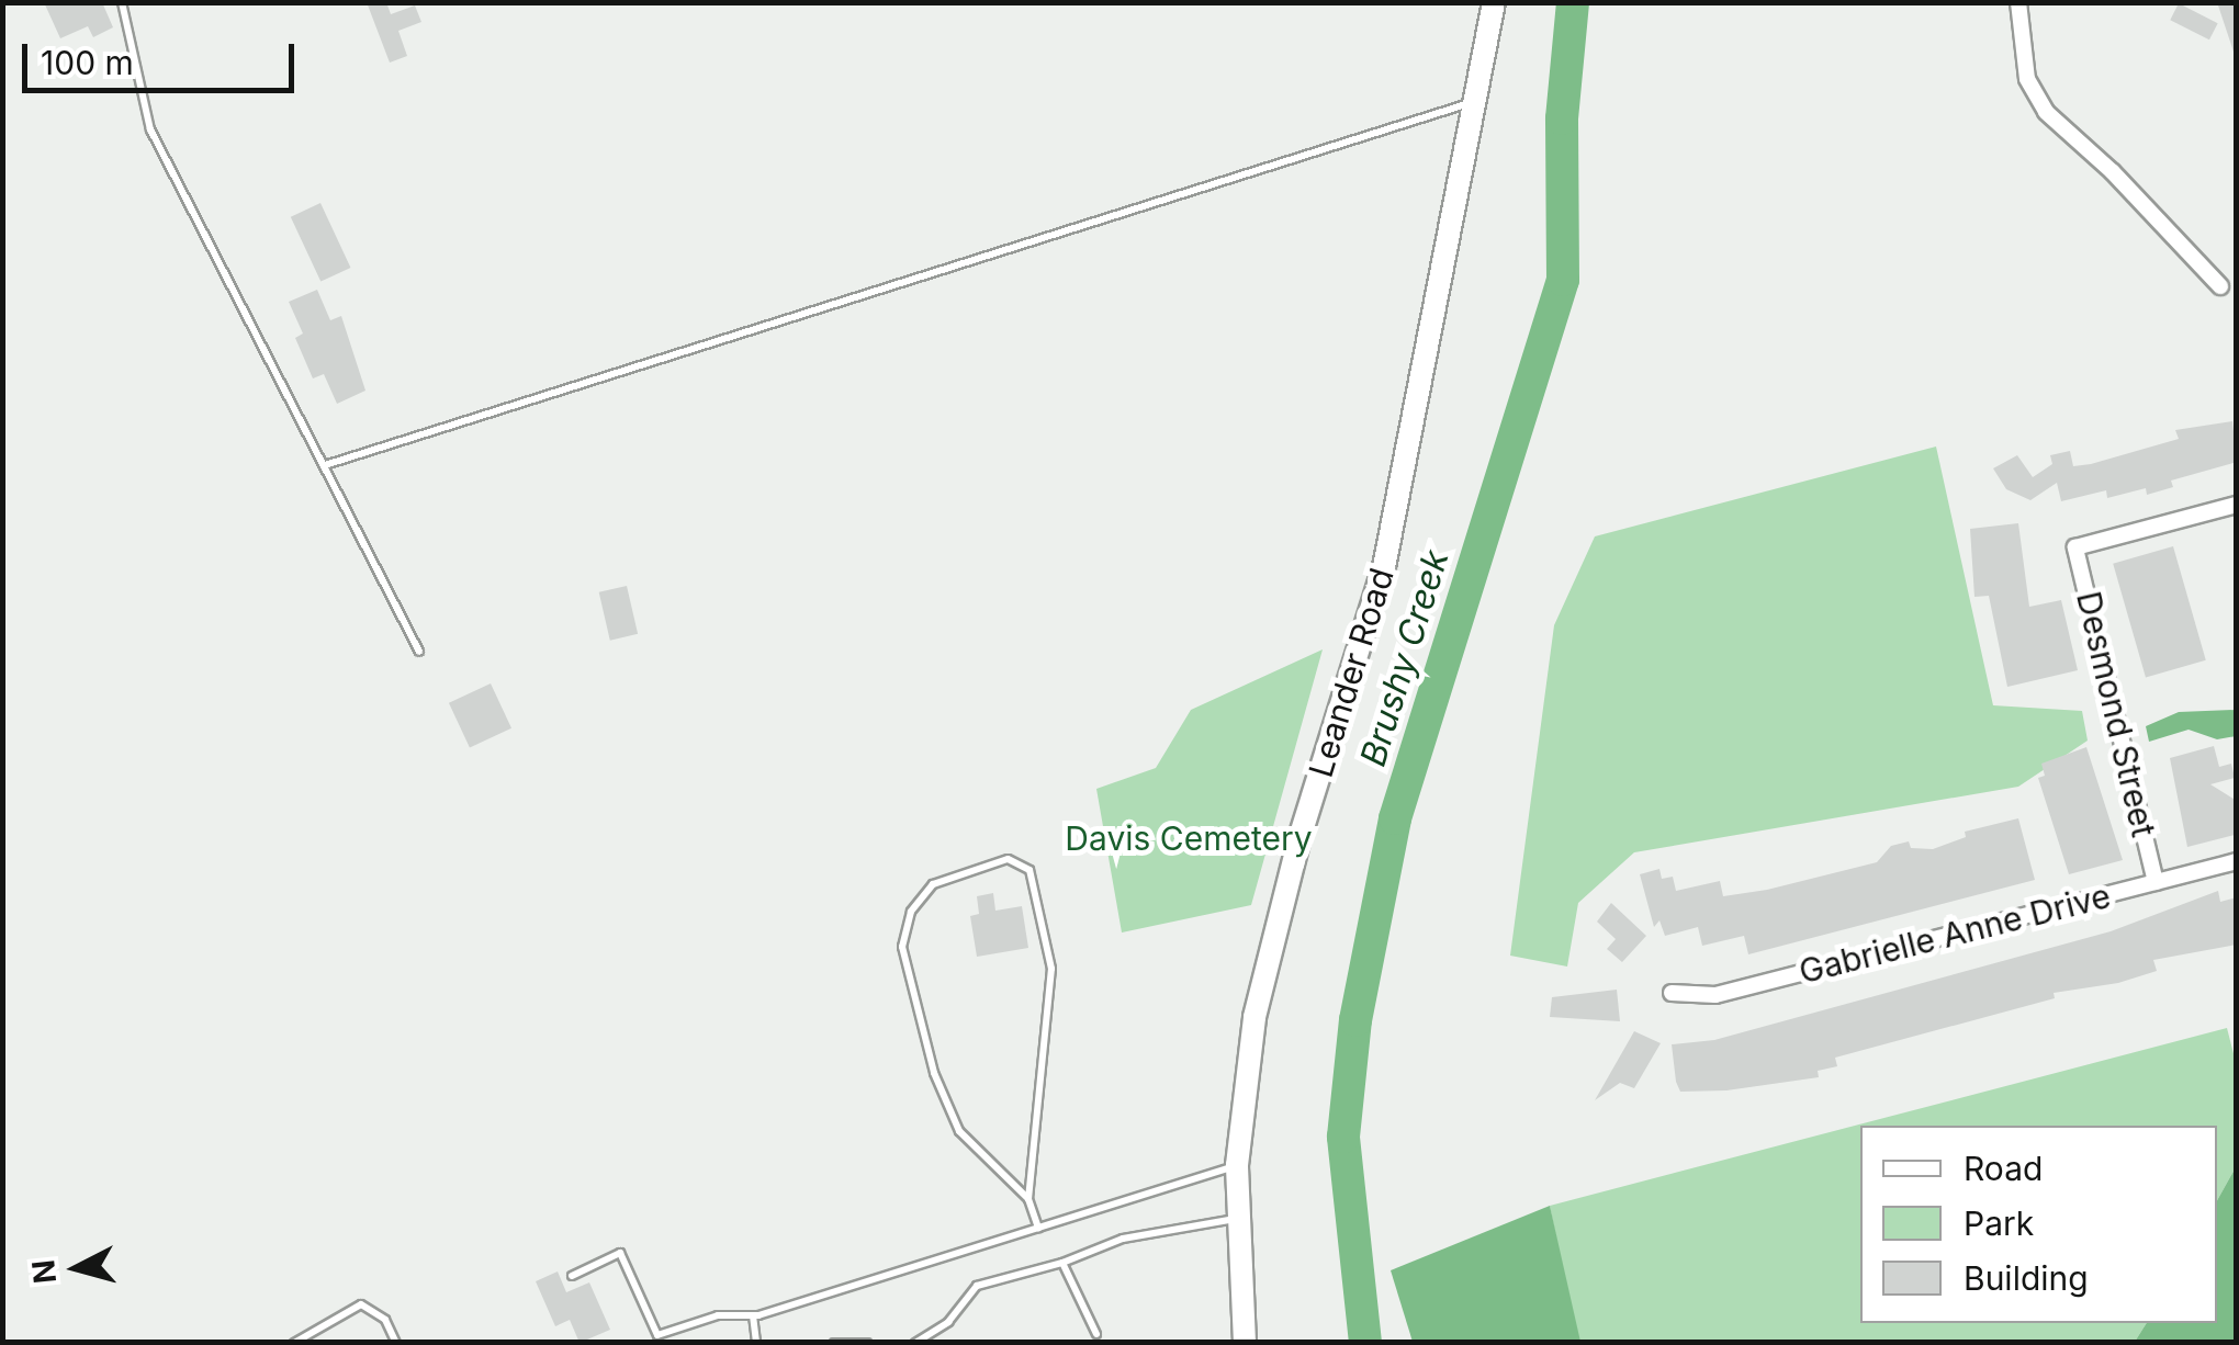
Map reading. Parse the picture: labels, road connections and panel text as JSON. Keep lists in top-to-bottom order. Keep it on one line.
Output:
{"streets":{"main road":["Leander Road"],"street":["Desmond Street","Gabrielle Anne Drive"]},"crossings":[["Desmond Street","Gabrielle Anne Drive"]],"water":["Brushy Creek"],"parks":["Davis Cemetery"],"legend":["Road","Park","Building"],"scale_bar":"100 m","north":"left"}
